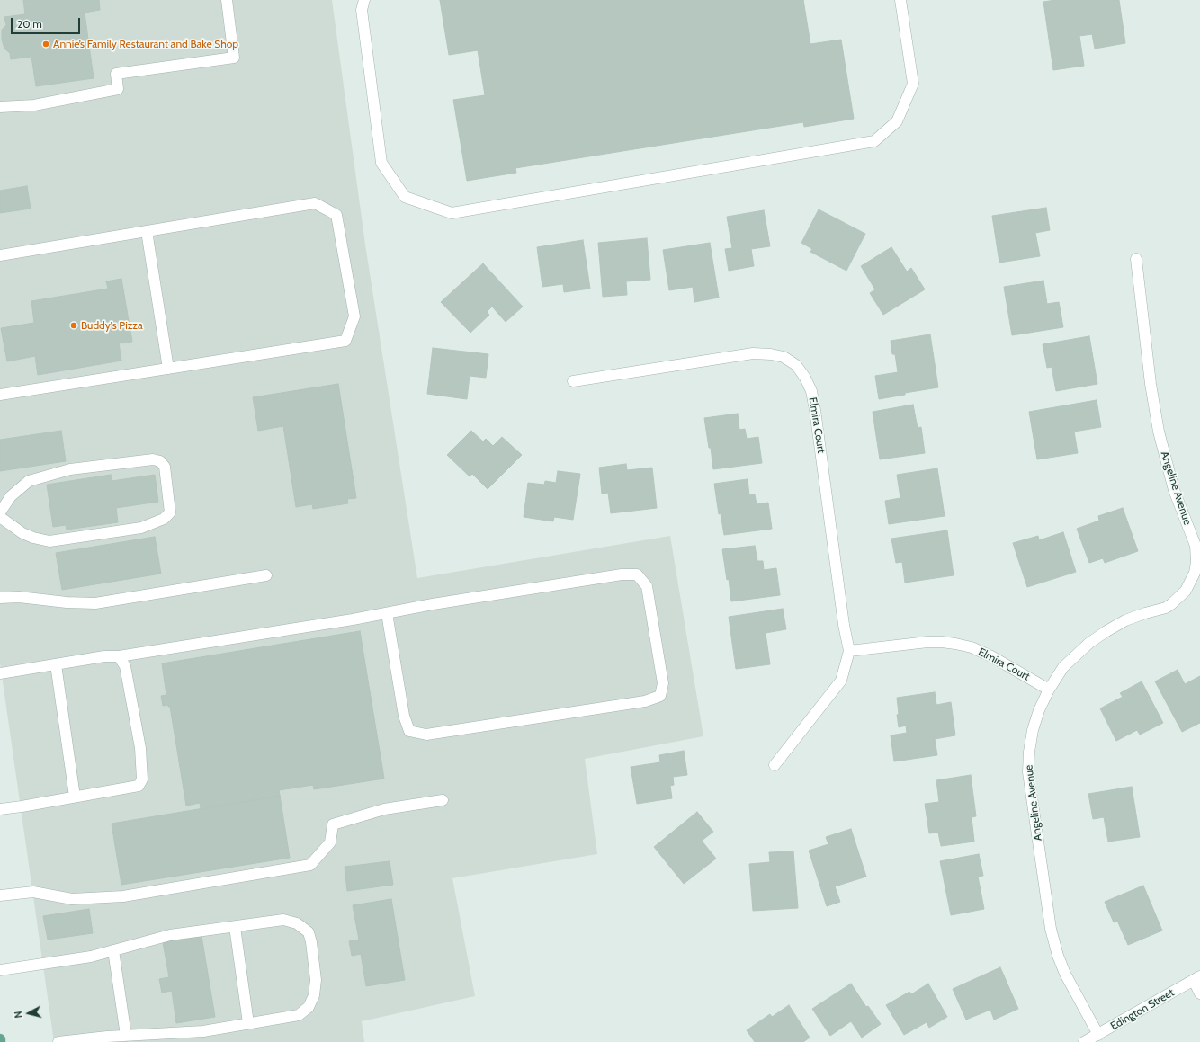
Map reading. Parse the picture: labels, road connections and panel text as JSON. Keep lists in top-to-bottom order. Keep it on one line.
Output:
{"streets":{"street":["Elmira Court","Angeline Avenue","Edington Street"]},"crossings":[["Elmira Court","Angeline Avenue"],["Angeline Avenue","Edington Street"]],"places":["Annie’s Family Restaurant and Bake Shop","Buddy's Pizza"],"scale_bar":"20 m","north":"left"}
